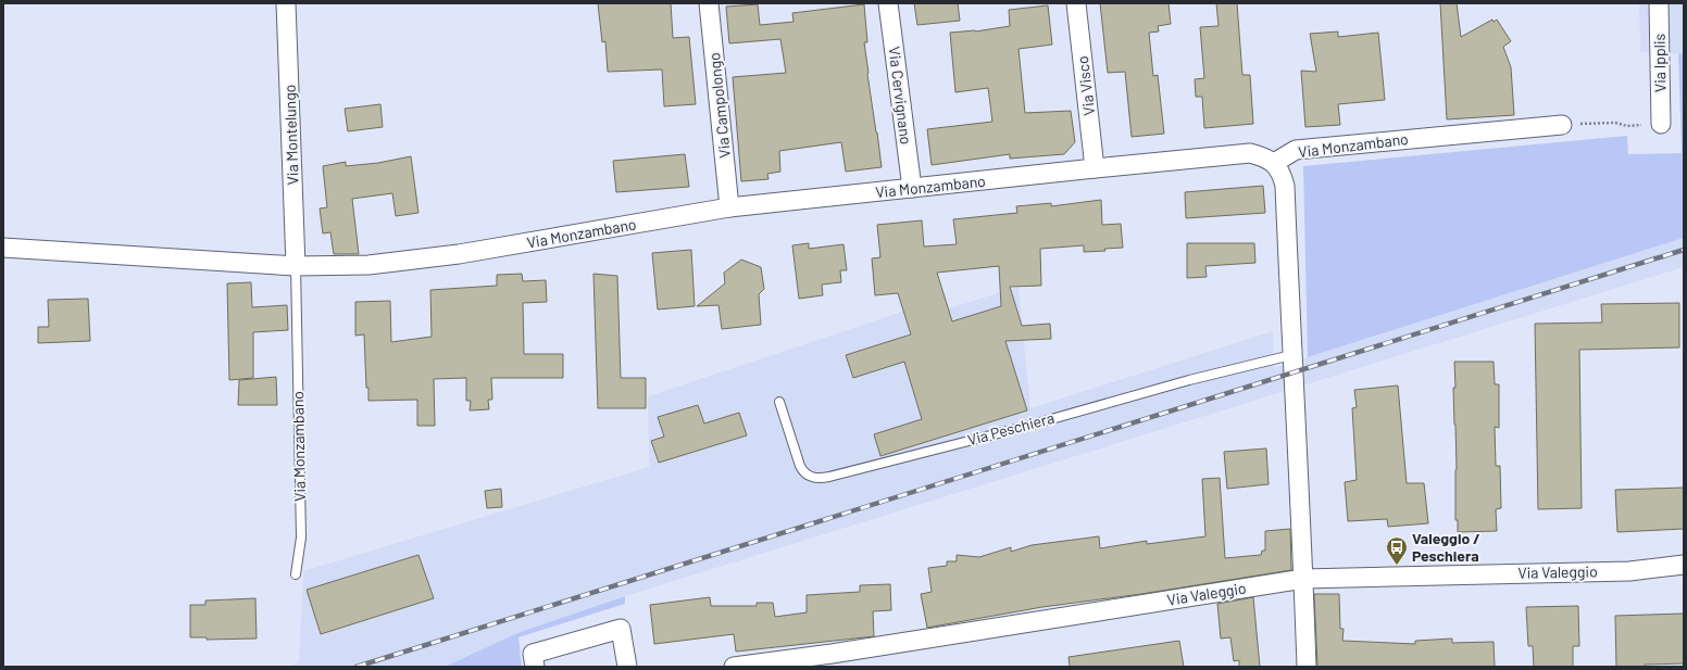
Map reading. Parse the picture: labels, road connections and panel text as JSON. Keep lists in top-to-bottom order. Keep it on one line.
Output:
{"streets":{"street":["Via Ipplis","Via Visco","Via Cervignano","Via Campolongo","Via Montelungo","Via Monzambano","Via Valeggio"],"lane":["Via Peschiera"]},"crossings":[["Via Visco","Via Monzambano"],["Via Cervignano","Via Monzambano"],["Via Campolongo","Via Monzambano"],["Via Montelungo","Via Monzambano"]],"places":{"bus stop":["Valeggio / Peschiera"]}}
